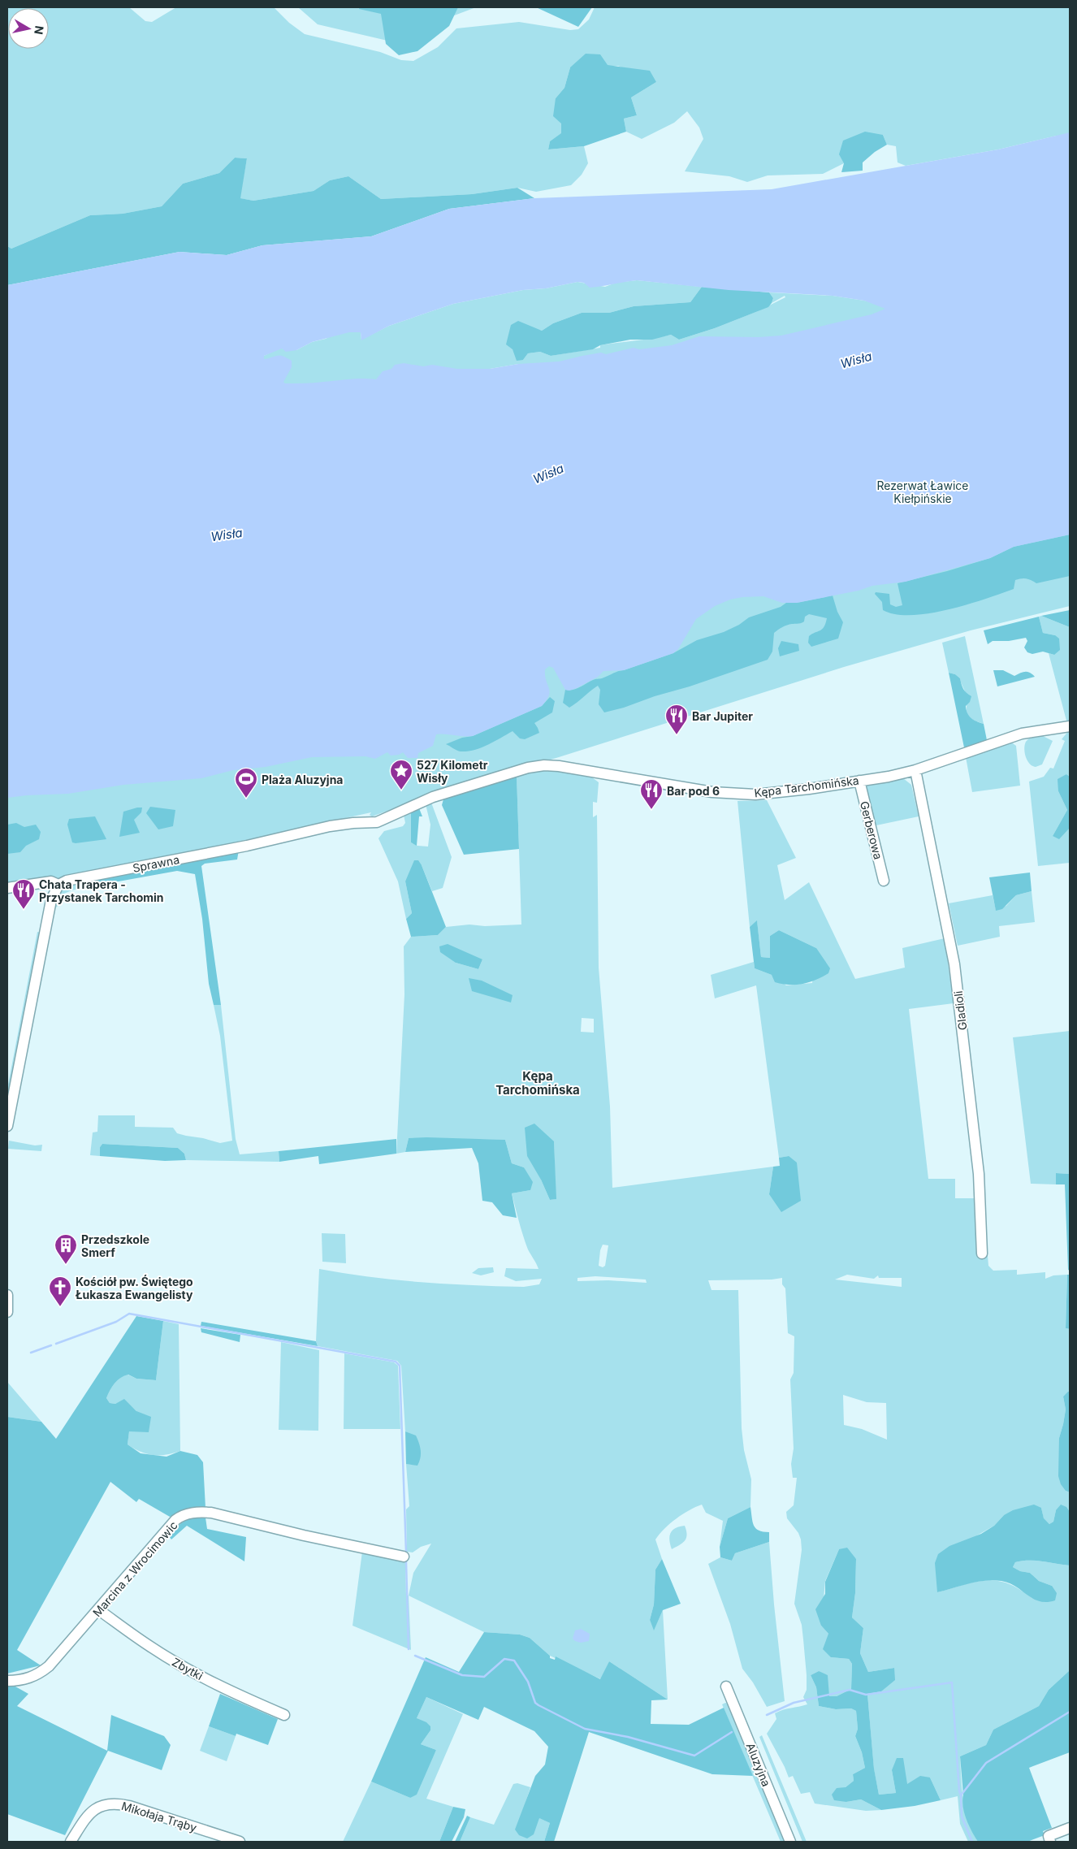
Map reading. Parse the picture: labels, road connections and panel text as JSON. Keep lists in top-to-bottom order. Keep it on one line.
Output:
{"streets":{"street":["Kępa Tarchomińska","Gerberowa","Sprawna","Gladioli","Marcina z Wrocimowic","Zbytki","Aluzyjna","Mikołaja Trąby"]},"crossings":[["Kępa Tarchomińska","Gerberowa"],["Kępa Tarchomińska","Sprawna"],["Kępa Tarchomińska","Gladioli"],["Marcina z Wrocimowic","Zbytki"]],"districts":["Kępa Tarchomińska"],"water":["Wisła"],"parks":["Rezerwat Ławice Kiełpińskie"],"places":{"restaurant":["Bar Jupiter","Bar pod 6","Chata Trapera - Przystanek Tarchomin"],"place":["527 Kilometr Wisły"],"sports":["Plaża Aluzyjna"],"building":["Przedszkole Smerf"],"church":["Kościół pw. Świętego Łukasza Ewangelisty"]},"north":"right"}
